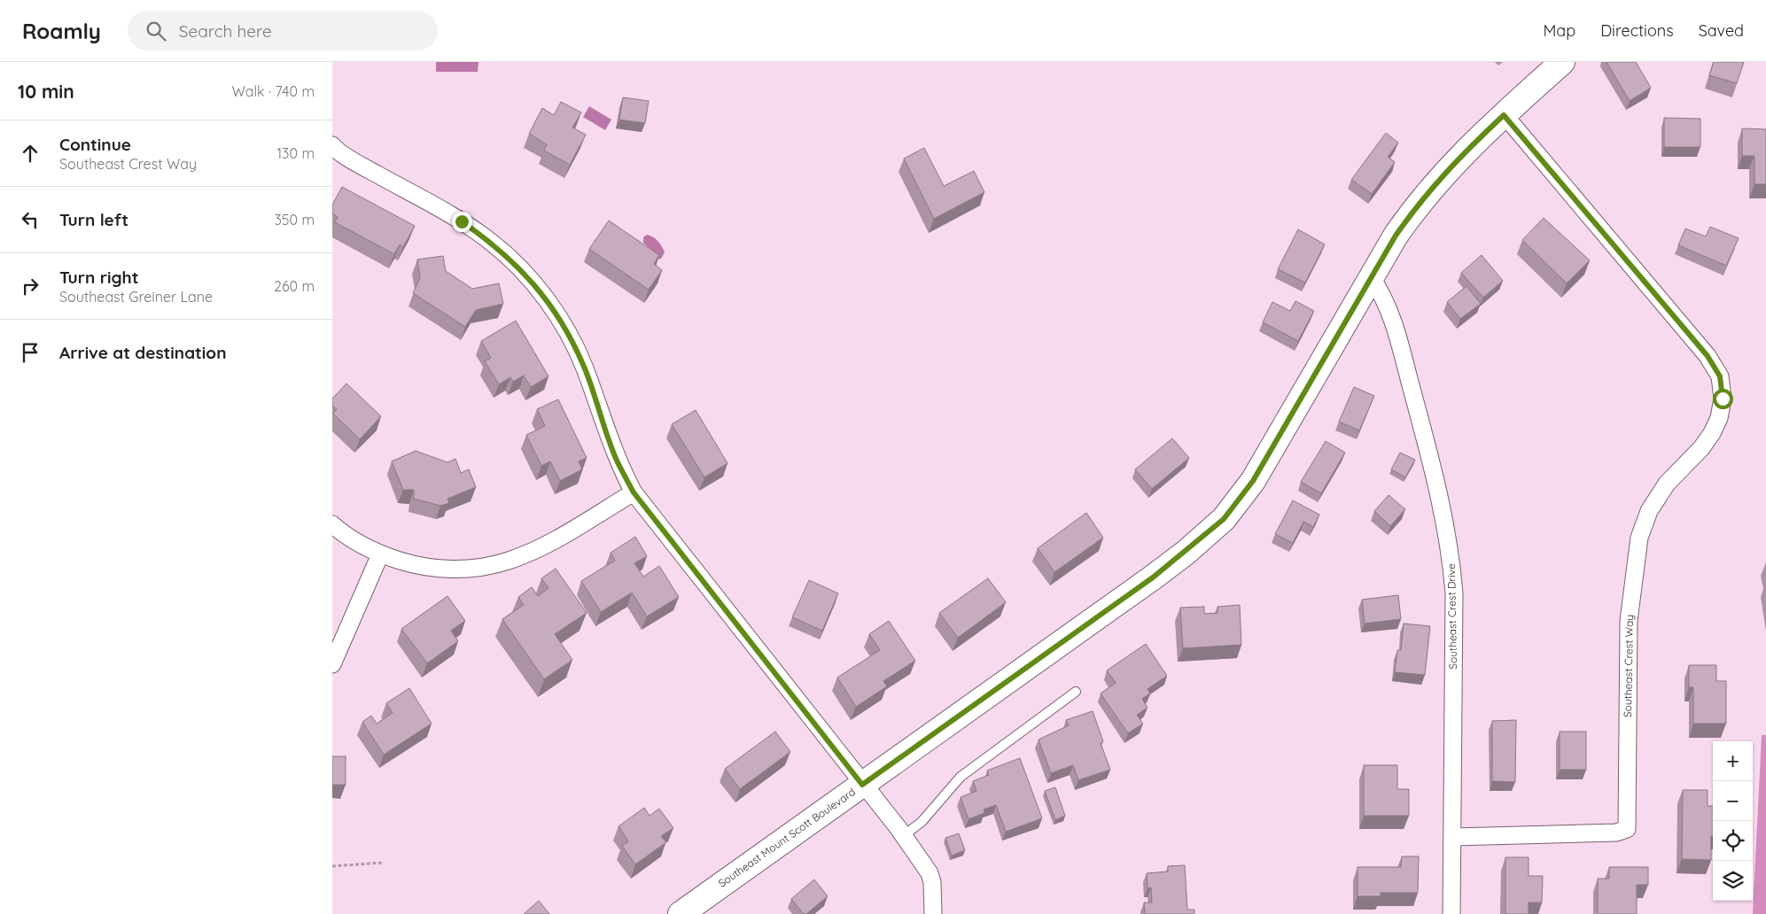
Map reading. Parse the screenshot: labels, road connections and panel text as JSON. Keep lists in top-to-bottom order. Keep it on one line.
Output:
{"streets":{"main road":["Southeast Mount Scott Boulevard"],"street":["Southeast Crest Drive","Southeast Crest Way"]},"crossings":[["Southeast Crest Drive","Southeast Crest Way"],["Southeast Crest Drive","Southeast Mount Scott Boulevard"],["Southeast Crest Way","Southeast Mount Scott Boulevard"]],"page":{"header":"Roamly","search":"Search here","nav":["Map","Directions","Saved"],"heading":["10 min","Walk · 740 m"],"list":[["Continue","Southeast Crest Way","130 m"],["Turn left","350 m"],["Turn right","Southeast Greiner Lane","260 m"],"Arrive at destination"],"map_buttons":["+","−"]}}
